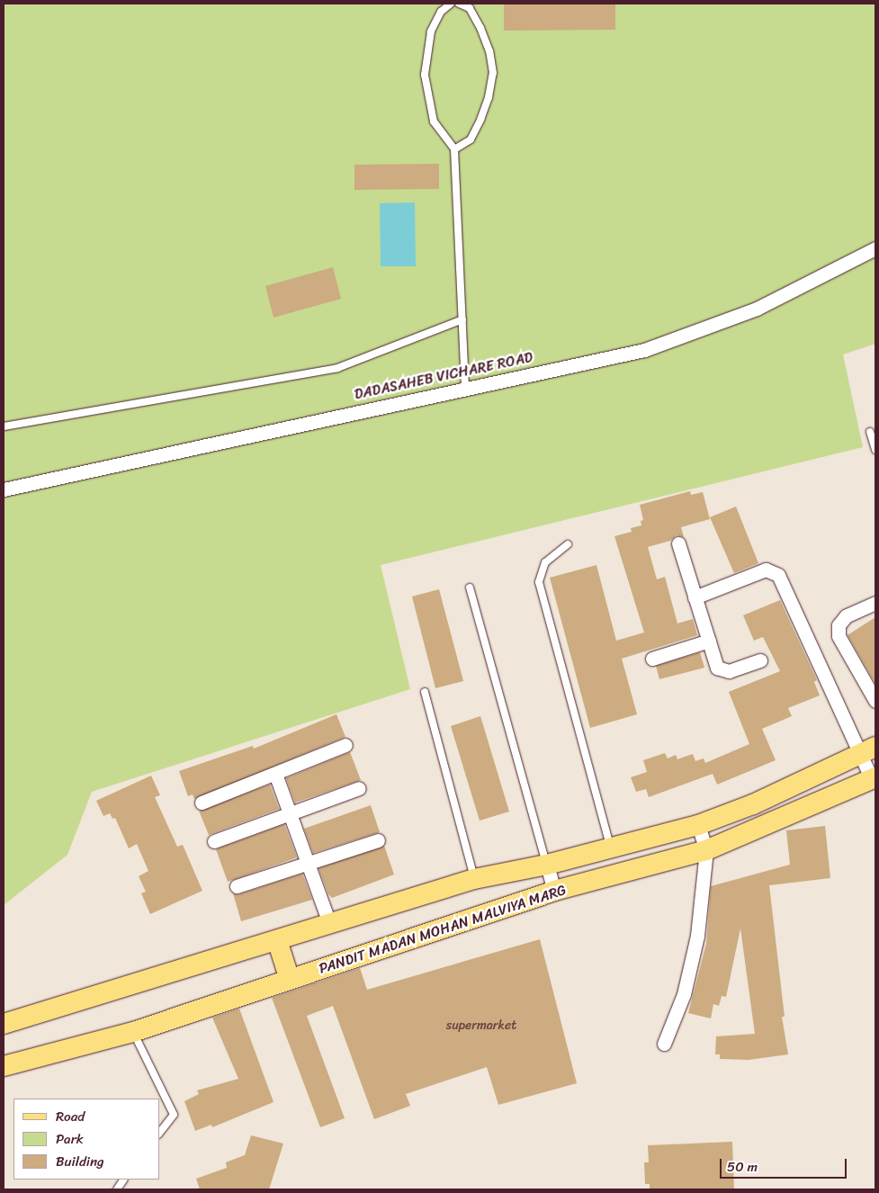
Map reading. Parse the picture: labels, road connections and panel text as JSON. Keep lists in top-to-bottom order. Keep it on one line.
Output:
{"streets":{"main road":["PANDIT MADAN MOHAN MALVIYA MARG"],"street":["DADASAHEB VICHARE ROAD"]},"house_numbers":["supermarket"],"legend":["Road","Park","Building"],"scale_bar":"50 m"}
